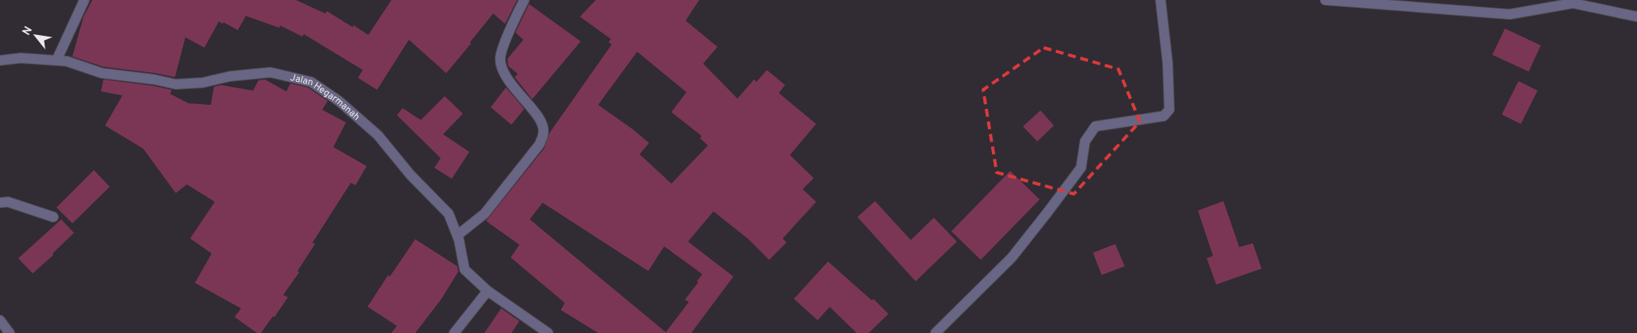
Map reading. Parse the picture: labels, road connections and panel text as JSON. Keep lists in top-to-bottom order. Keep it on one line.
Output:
{"streets":{"street":["Jalan Hegarmanah"]},"north":"top left"}
